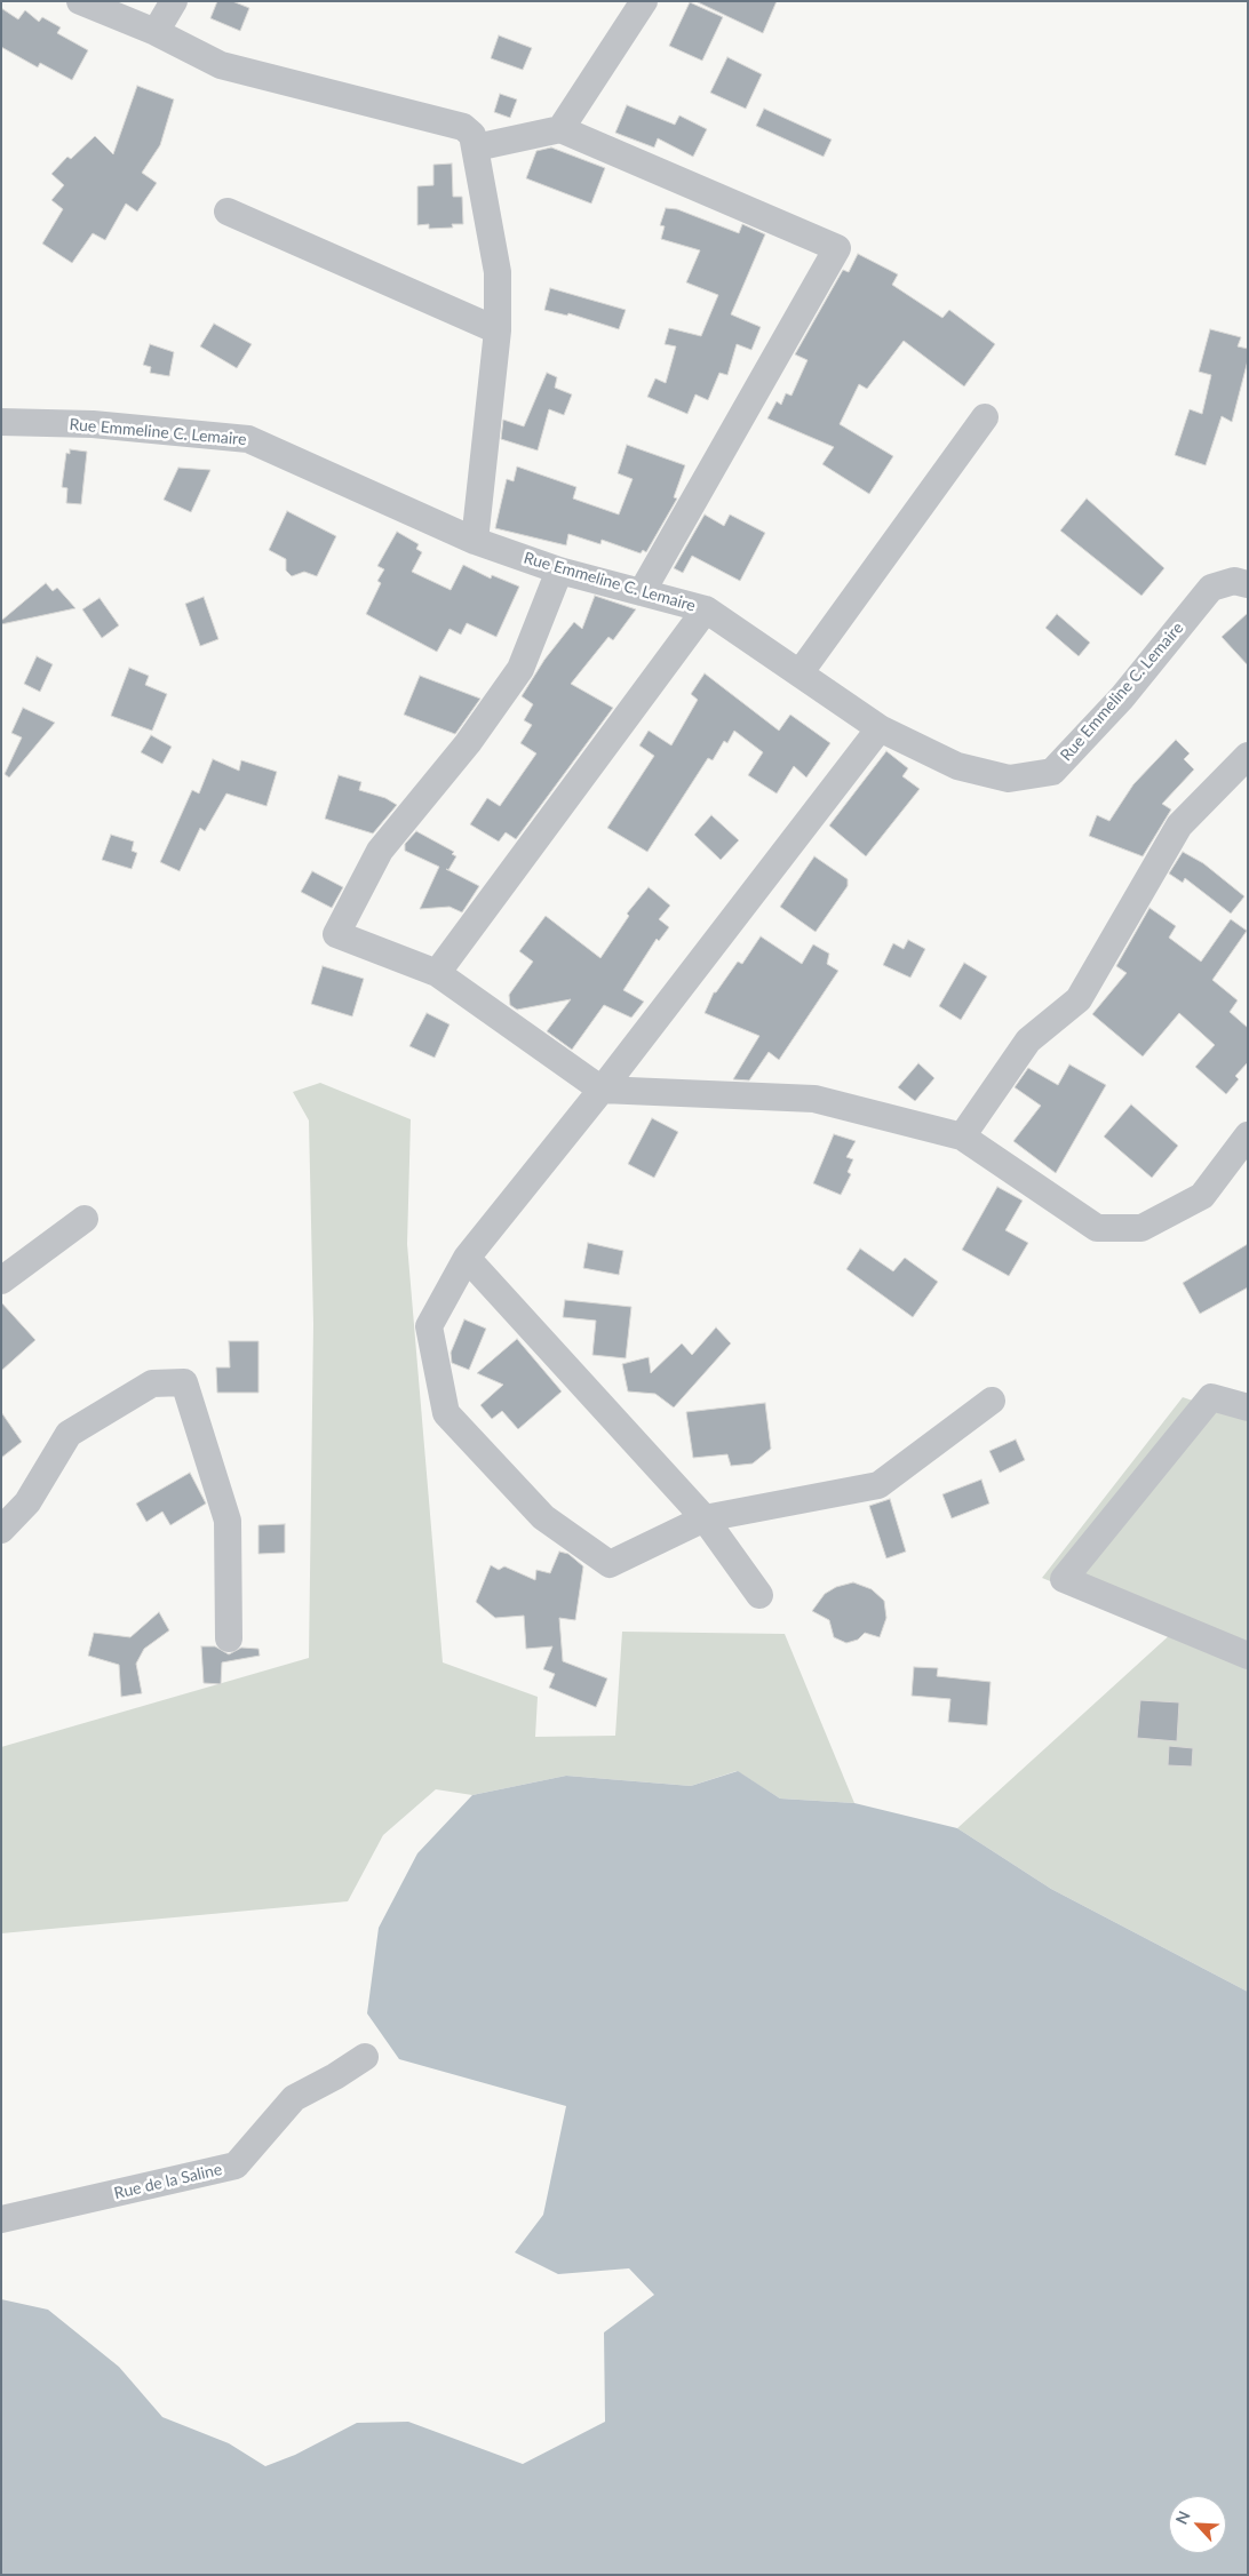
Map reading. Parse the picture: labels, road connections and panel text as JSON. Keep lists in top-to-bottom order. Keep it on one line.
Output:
{"streets":{"street":["Rue Emmeline C. Lemaire","Rue de la Saline"]},"north":"top left"}
